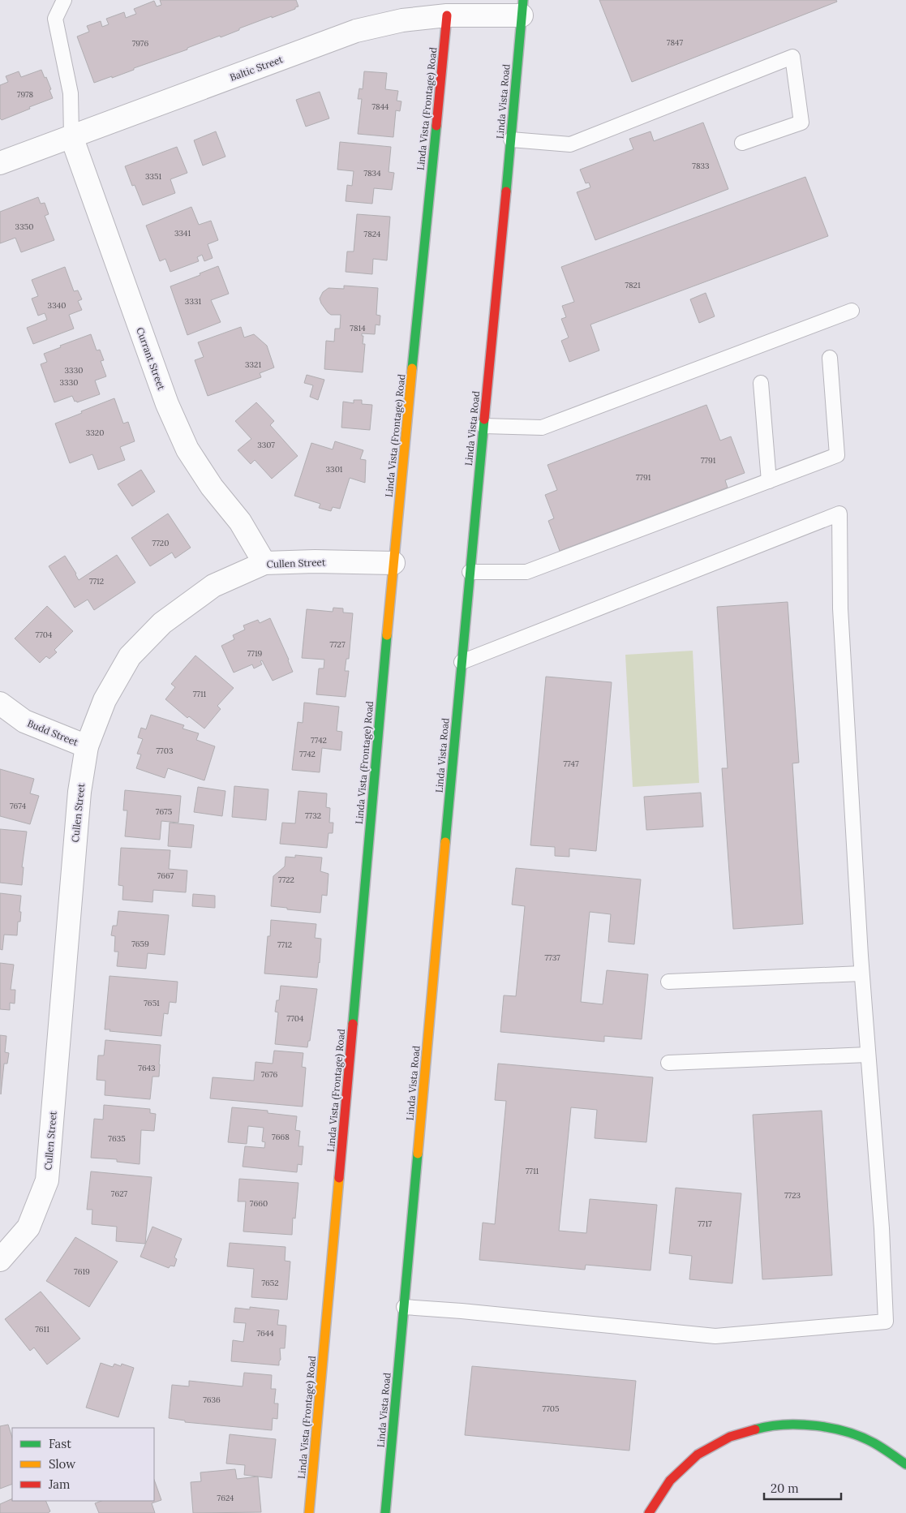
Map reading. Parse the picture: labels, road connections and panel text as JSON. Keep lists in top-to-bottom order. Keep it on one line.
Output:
{"streets":{"main road":["Linda Vista Road","Linda Vista (Frontage) Road"],"street":["Baltic Street","Currant Street","Cullen Street","Budd Street"]},"crossings":[["Baltic Street","Linda Vista Road"],["Baltic Street","Linda Vista (Frontage) Road"],["Baltic Street","Currant Street"],["Linda Vista (Frontage) Road","Cullen Street"],["Currant Street","Cullen Street"],["Cullen Street","Budd Street"]],"house_numbers":["7847","7976","7978","7844","7833","7834","3351","3350","3341","7824","7821","3331","3340","7814","3321","3330","3330","3320","3307","7791","3301","7791","7720","7712","7704","7727","7719","7711","7742","7703","7742","7747","7674","7675","7732","7667","7722","7659","7712","7737","7651","7704","7643","7676","7668","7635","7711","7627","7723","7660","7717","7619","7652","7611","7644","7636","7705","7624"],"legend":["Fast","Slow","Jam"],"scale_bar":"20 m"}
